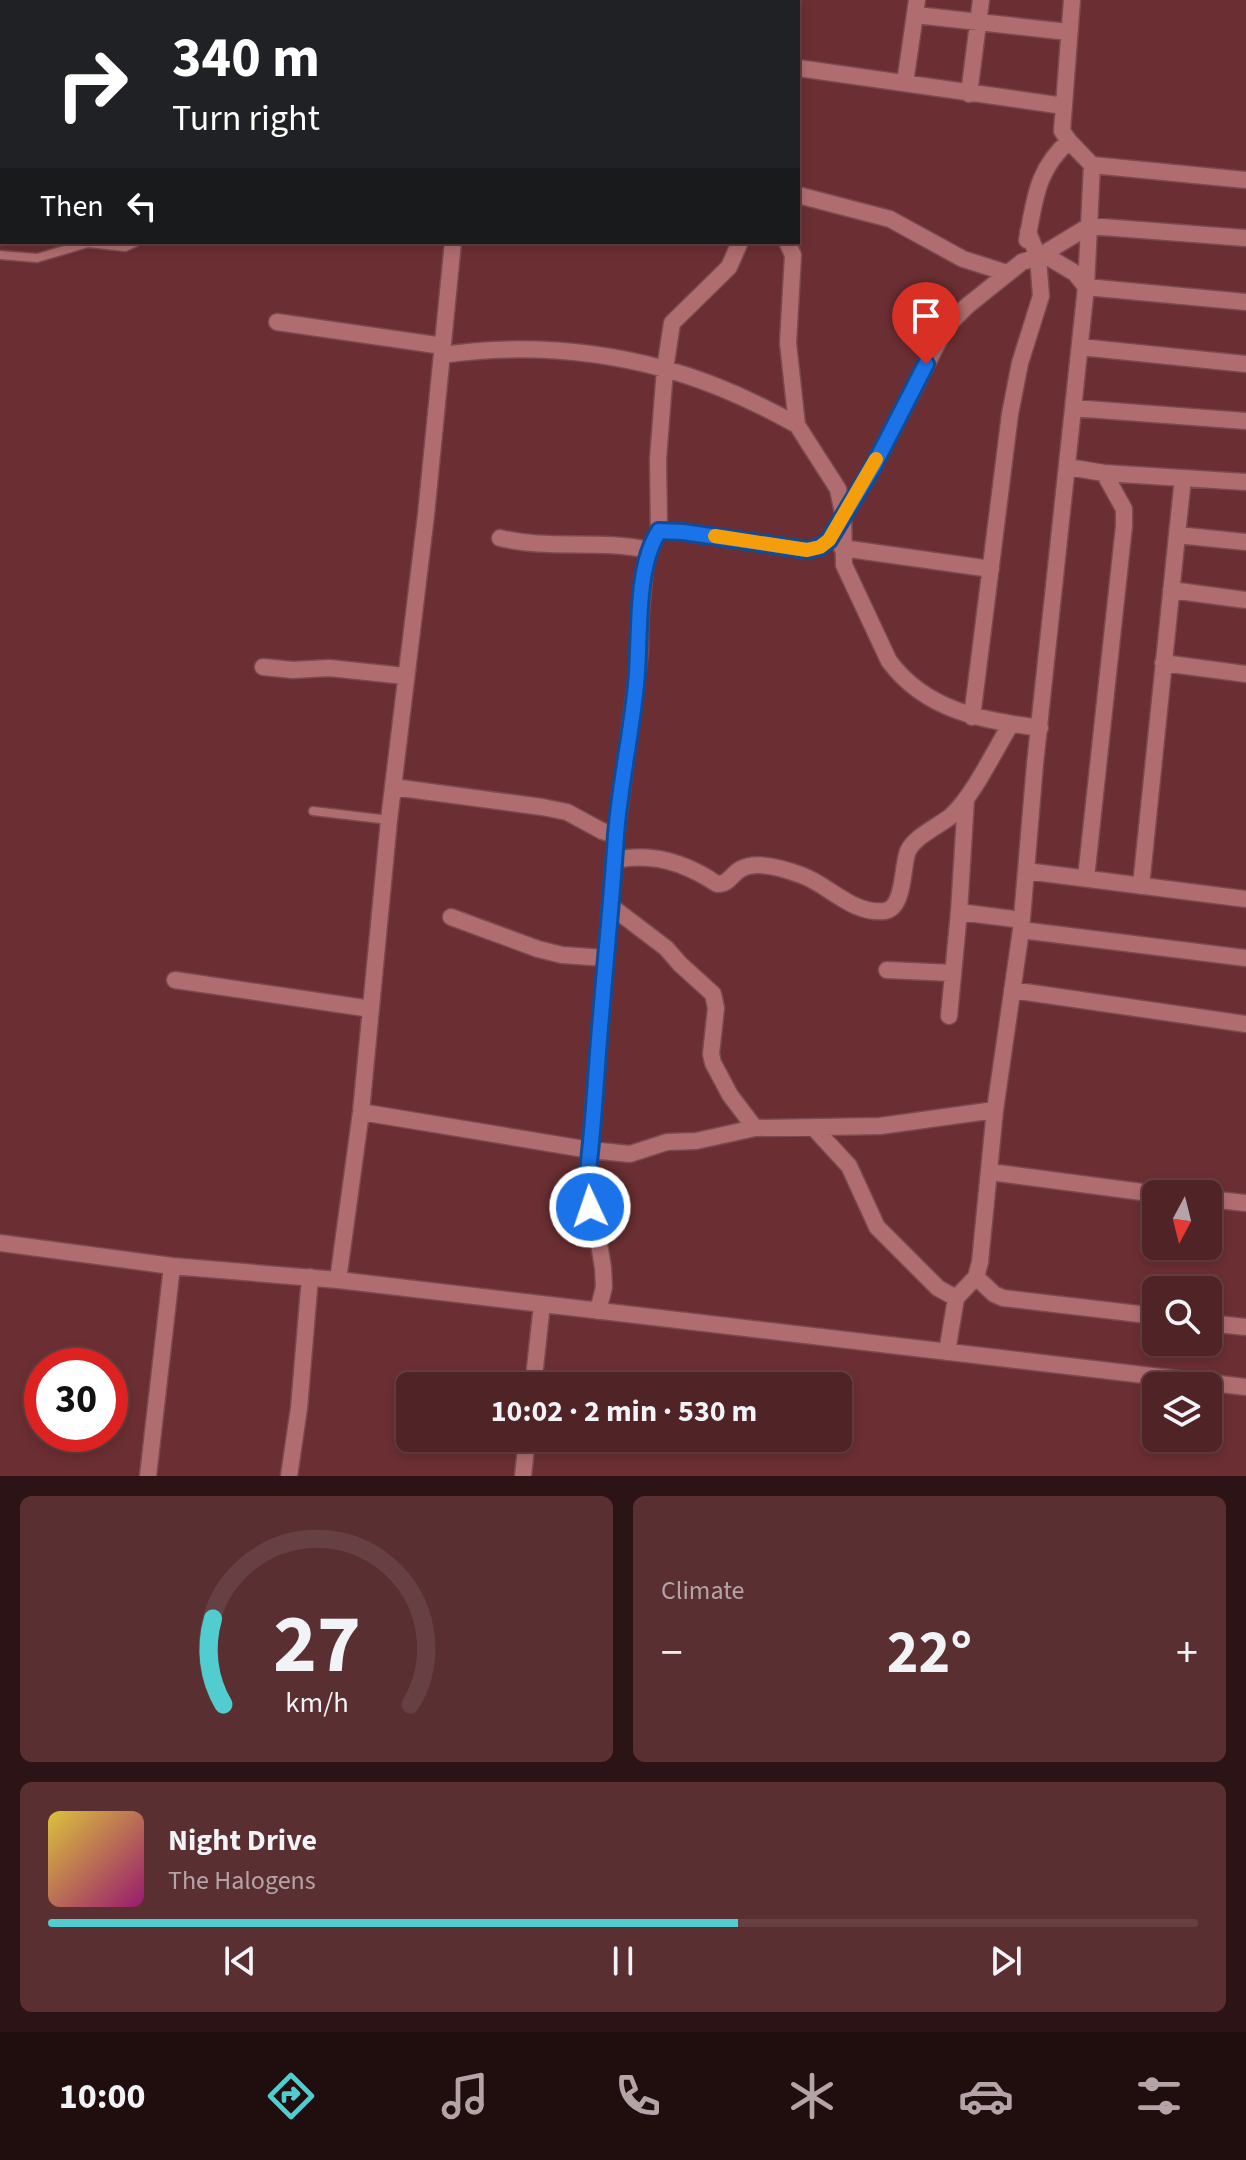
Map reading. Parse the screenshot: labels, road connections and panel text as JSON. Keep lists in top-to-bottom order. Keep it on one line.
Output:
{"north":"bottom","page":{"turn":["340 m","Turn right"],"then":"Then","limit":"30","trip":"10:02 · 2 min · 530 m","tile":"Climate","heat":["−","22°","+"],"song":["Night Drive","The Halogens"],"tabs":"10:00","gauge":["27","km/h"]}}
